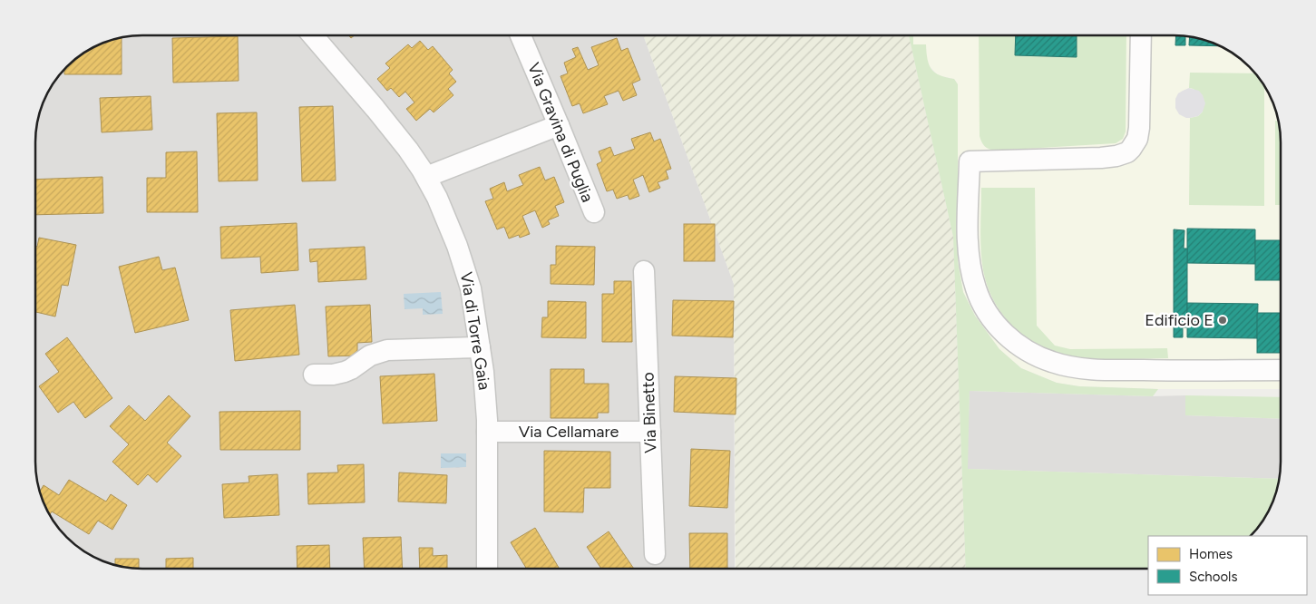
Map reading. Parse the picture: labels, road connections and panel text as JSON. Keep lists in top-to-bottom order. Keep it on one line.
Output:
{"streets":{"street":["Via Gravina di Puglia","Via di Torre Gaia","Via Binetto","Via Cellamare"]},"crossings":[["Via di Torre Gaia","Via Cellamare"],["Via Binetto","Via Cellamare"]],"places":["Edificio E"],"legend":["Homes","Schools"]}
